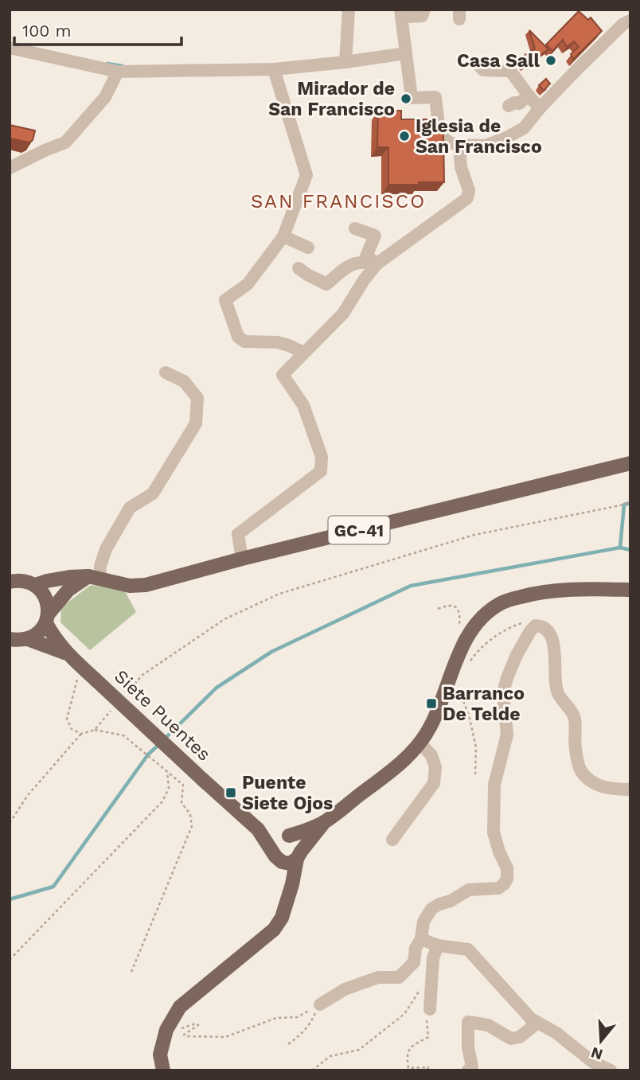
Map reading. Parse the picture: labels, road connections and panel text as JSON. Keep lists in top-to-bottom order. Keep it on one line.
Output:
{"streets":{"main road":["GC-41","Siete Puentes"]},"districts":["SAN FRANCISCO"],"places":{"other":["Casa Sall","Mirador de San Francisco","Iglesia de San Francisco"],"transit":["Barranco De Telde","Puente Siete Ojos"]},"scale_bar":"100 m","north":"bottom"}
